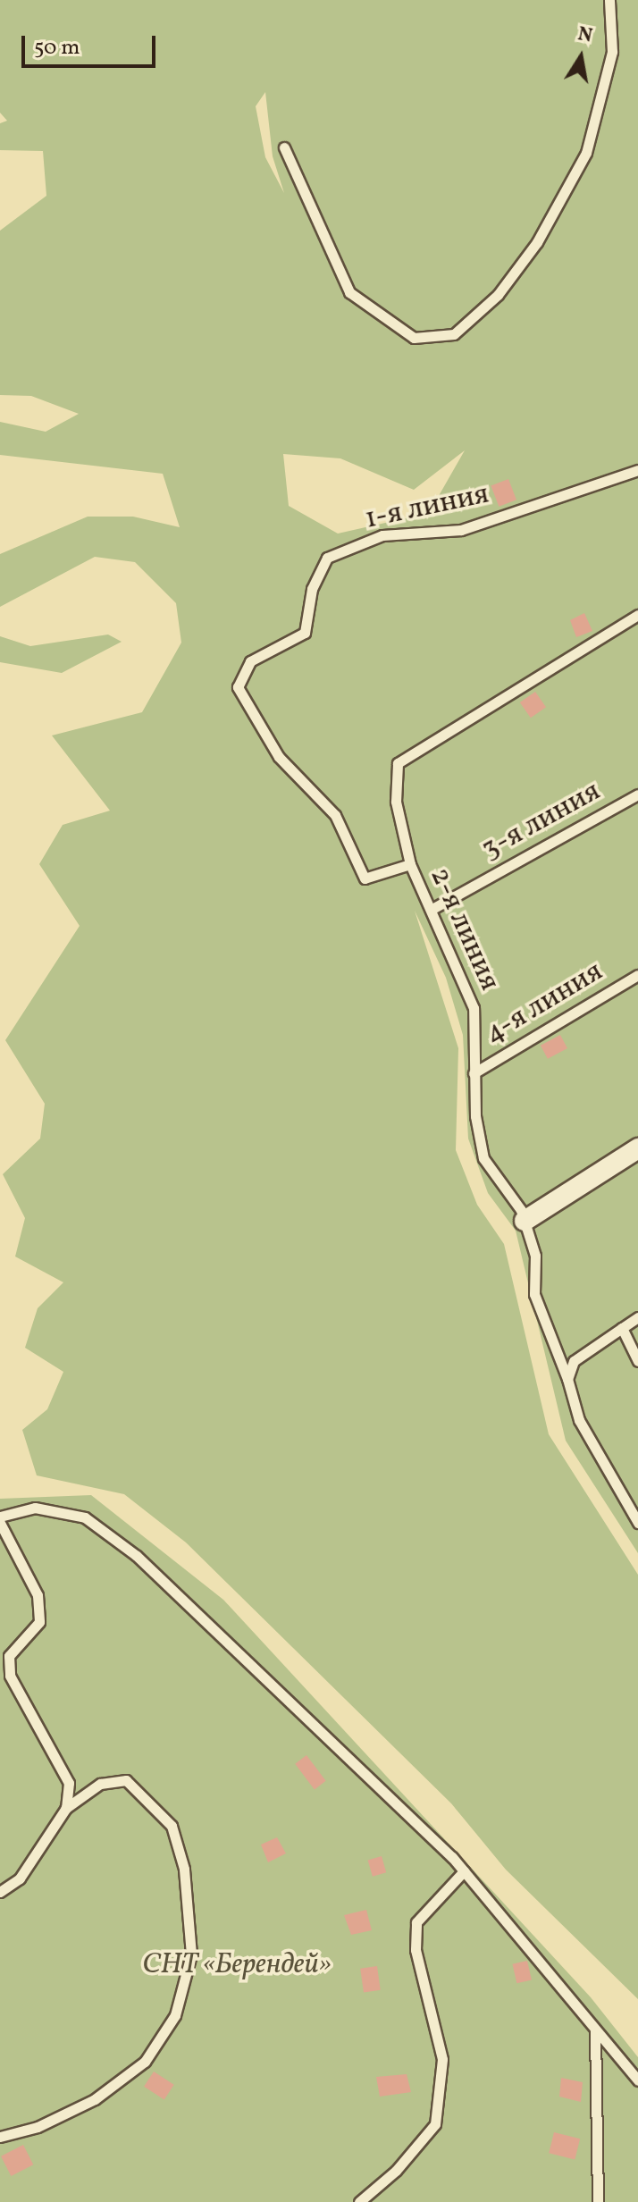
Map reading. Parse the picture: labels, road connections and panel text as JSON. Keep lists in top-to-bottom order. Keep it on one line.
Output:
{"streets":{"lane":["1-я линия","3-я линия","2-я линия","4-я линия"]},"crossings":[["1-я линия","2-я линия"],["3-я линия","2-я линия"],["2-я линия","4-я линия"]],"parks":["СНТ «Берендей»"],"scale_bar":"50 m","north":"top"}
